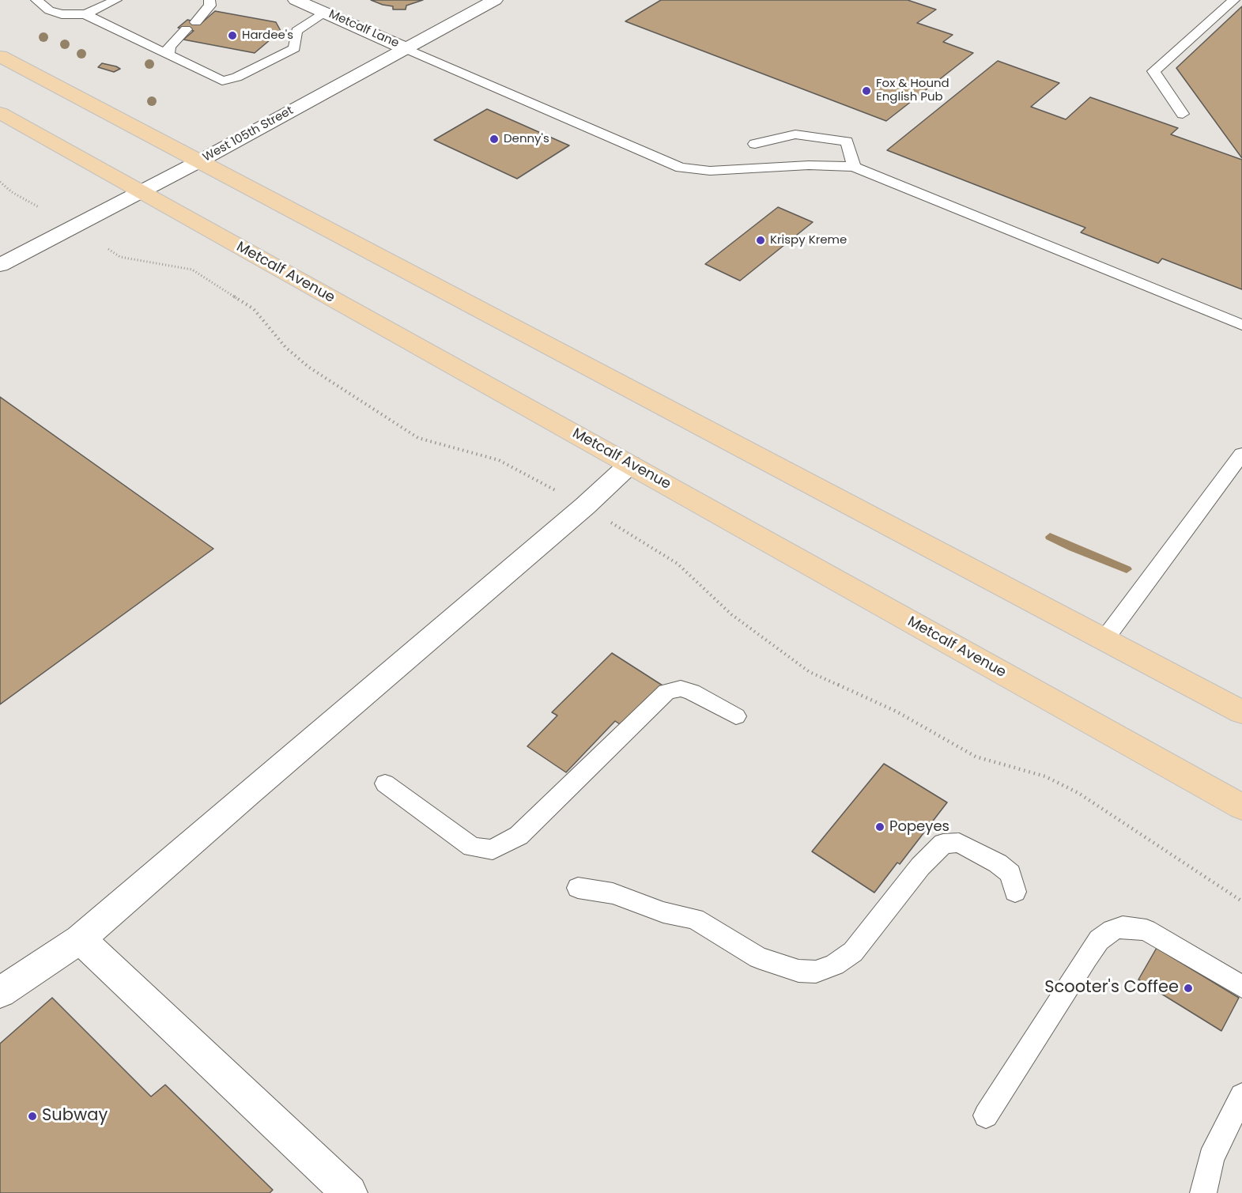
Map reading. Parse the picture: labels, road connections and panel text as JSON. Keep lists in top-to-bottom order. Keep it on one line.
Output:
{"streets":{"main road":["Metcalf Avenue"],"street":["Metcalf Lane","West 105th Street"]},"crossings":[["Metcalf Lane","West 105th Street"],["West 105th Street","Metcalf Avenue"]],"places":["Hardee's","Fox & Hound English Pub","Denny's","Krispy Kreme","Popeyes","Scooter's Coffee","Subway"]}
